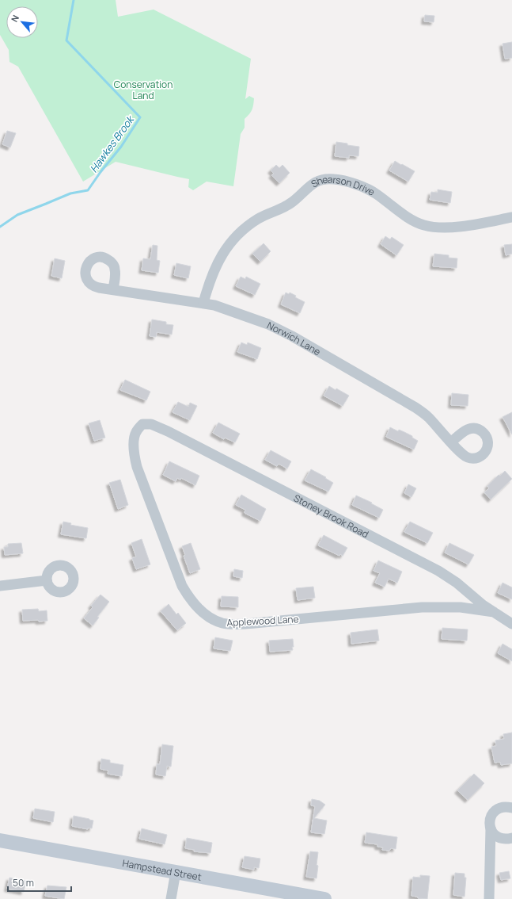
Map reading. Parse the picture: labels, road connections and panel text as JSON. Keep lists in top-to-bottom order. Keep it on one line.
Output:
{"streets":{"main road":["Hampstead Street"],"street":["Shearson Drive","Norwich Lane","Stoney Brook Road","Applewood Lane"]},"crossings":[["Shearson Drive","Norwich Lane"],["Stoney Brook Road","Applewood Lane"]],"water":["Hawkes Brook"],"parks":["Conservation Land"],"scale_bar":"50 m","north":"top left"}
